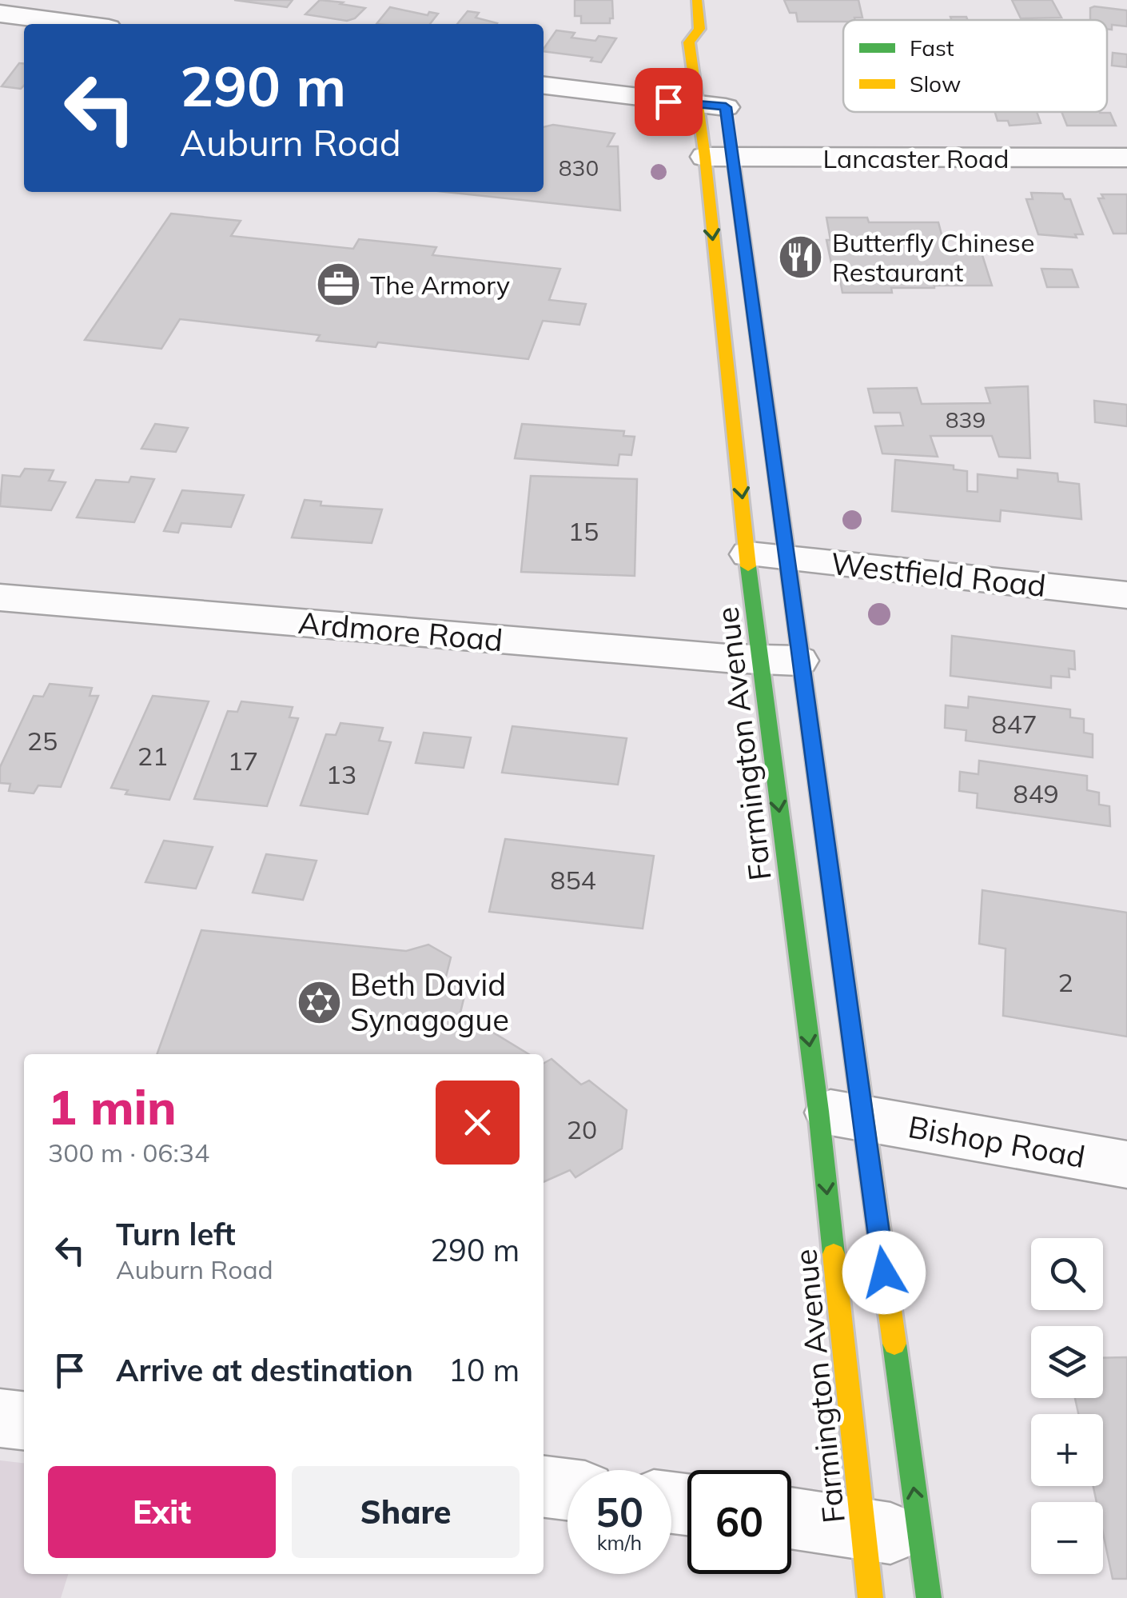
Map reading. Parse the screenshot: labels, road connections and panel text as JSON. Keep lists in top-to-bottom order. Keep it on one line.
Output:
{"streets":{"main road":["Farmington Avenue"],"street":["Lancaster Road","Westfield Road","Ardmore Road","Bishop Road"]},"crossings":[["Lancaster Road","Farmington Avenue"],["Westfield Road","Farmington Avenue"],["Ardmore Road","Farmington Avenue"],["Farmington Avenue","Bishop Road"]],"places":{"restaurant":["Butterfly Chinese Restaurant"],"office":["The Armory"],"synagogue":["Beth David Synagogue"]},"house_numbers":["830","839","15","847","25","21","17","13","849","854","2","20"],"legend":["Fast","Slow"],"page":{"turn":["290 m","Auburn Road"],"heading":["1 min","300 m · 06:34"],"list":[{"name":"Turn left","note":"Auburn Road","value":"290 m"},{"name":"Arrive at destination","value":"10 m"}],"map_buttons":["+","−"],"buttons":["Exit","Share"],"speed":"50 km/h","limit":"60"}}
